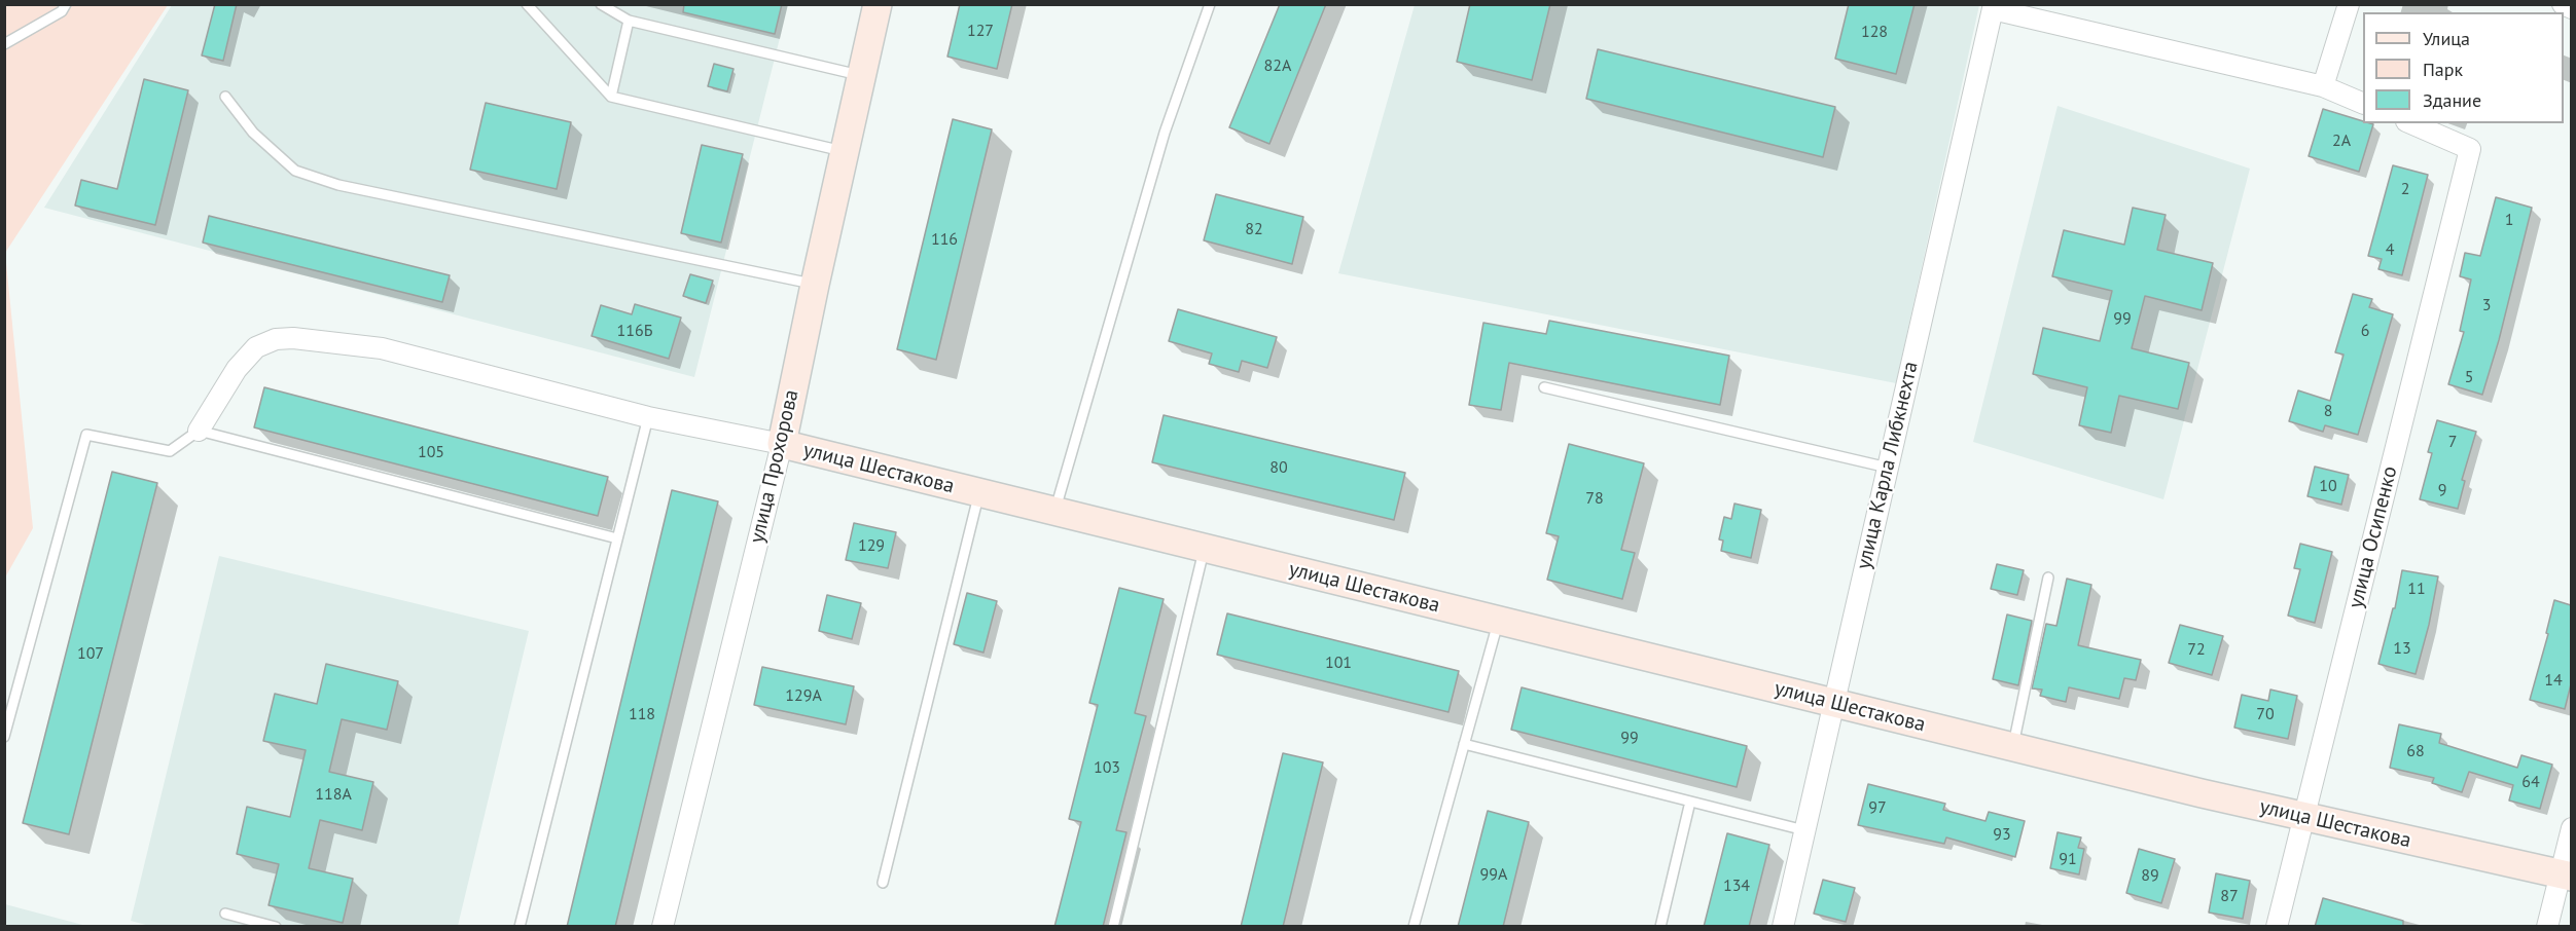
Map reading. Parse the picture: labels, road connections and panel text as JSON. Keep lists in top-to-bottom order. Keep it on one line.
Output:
{"streets":{"main road":["улица Прохорова","улица Шестакова"],"street":["улица Карла Либкнехта","улица Осипенко"]},"crossings":[["улица Карла Либкнехта","улица Шестакова"],["улица Прохорова","улица Шестакова"],["улица Шестакова","улица Осипенко"]],"house_numbers":["127","128","82А","2А","2","1","82","116","4","3","99","116Б","6","5","8","7","105","80","10","9","78","129","11","13","72","107","101","14","129А","118","70","99","68","103","64","118А","97","93","91","99А","89","134","87"],"legend":["Улица","Парк","Здание"]}
